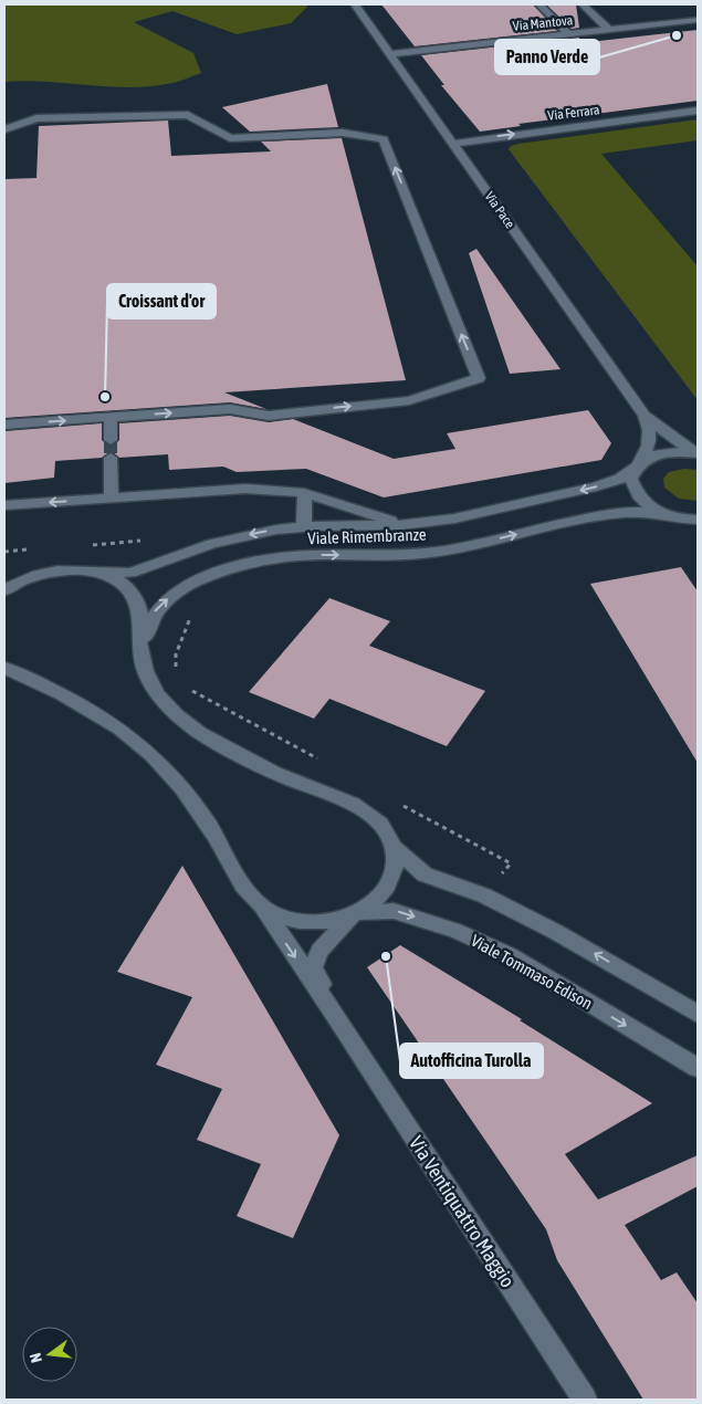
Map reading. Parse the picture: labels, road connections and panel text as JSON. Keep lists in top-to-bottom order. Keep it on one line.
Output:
{"streets":{"street":["Via Mantova","Via Ferrara","Via Pace","Viale Rimembranze","Viale Tommaso Edison","Via Ventiquattro Maggio"]},"crossings":[["Via Mantova","Via Pace"],["Via Ferrara","Via Pace"],["Via Pace","Viale Rimembranze"],["Viale Tommaso Edison","Via Ventiquattro Maggio"]],"one_way":["Via Ferrara"],"places":["Panno Verde","Croissant d'or","Autofficina Turolla"],"north":"left"}
